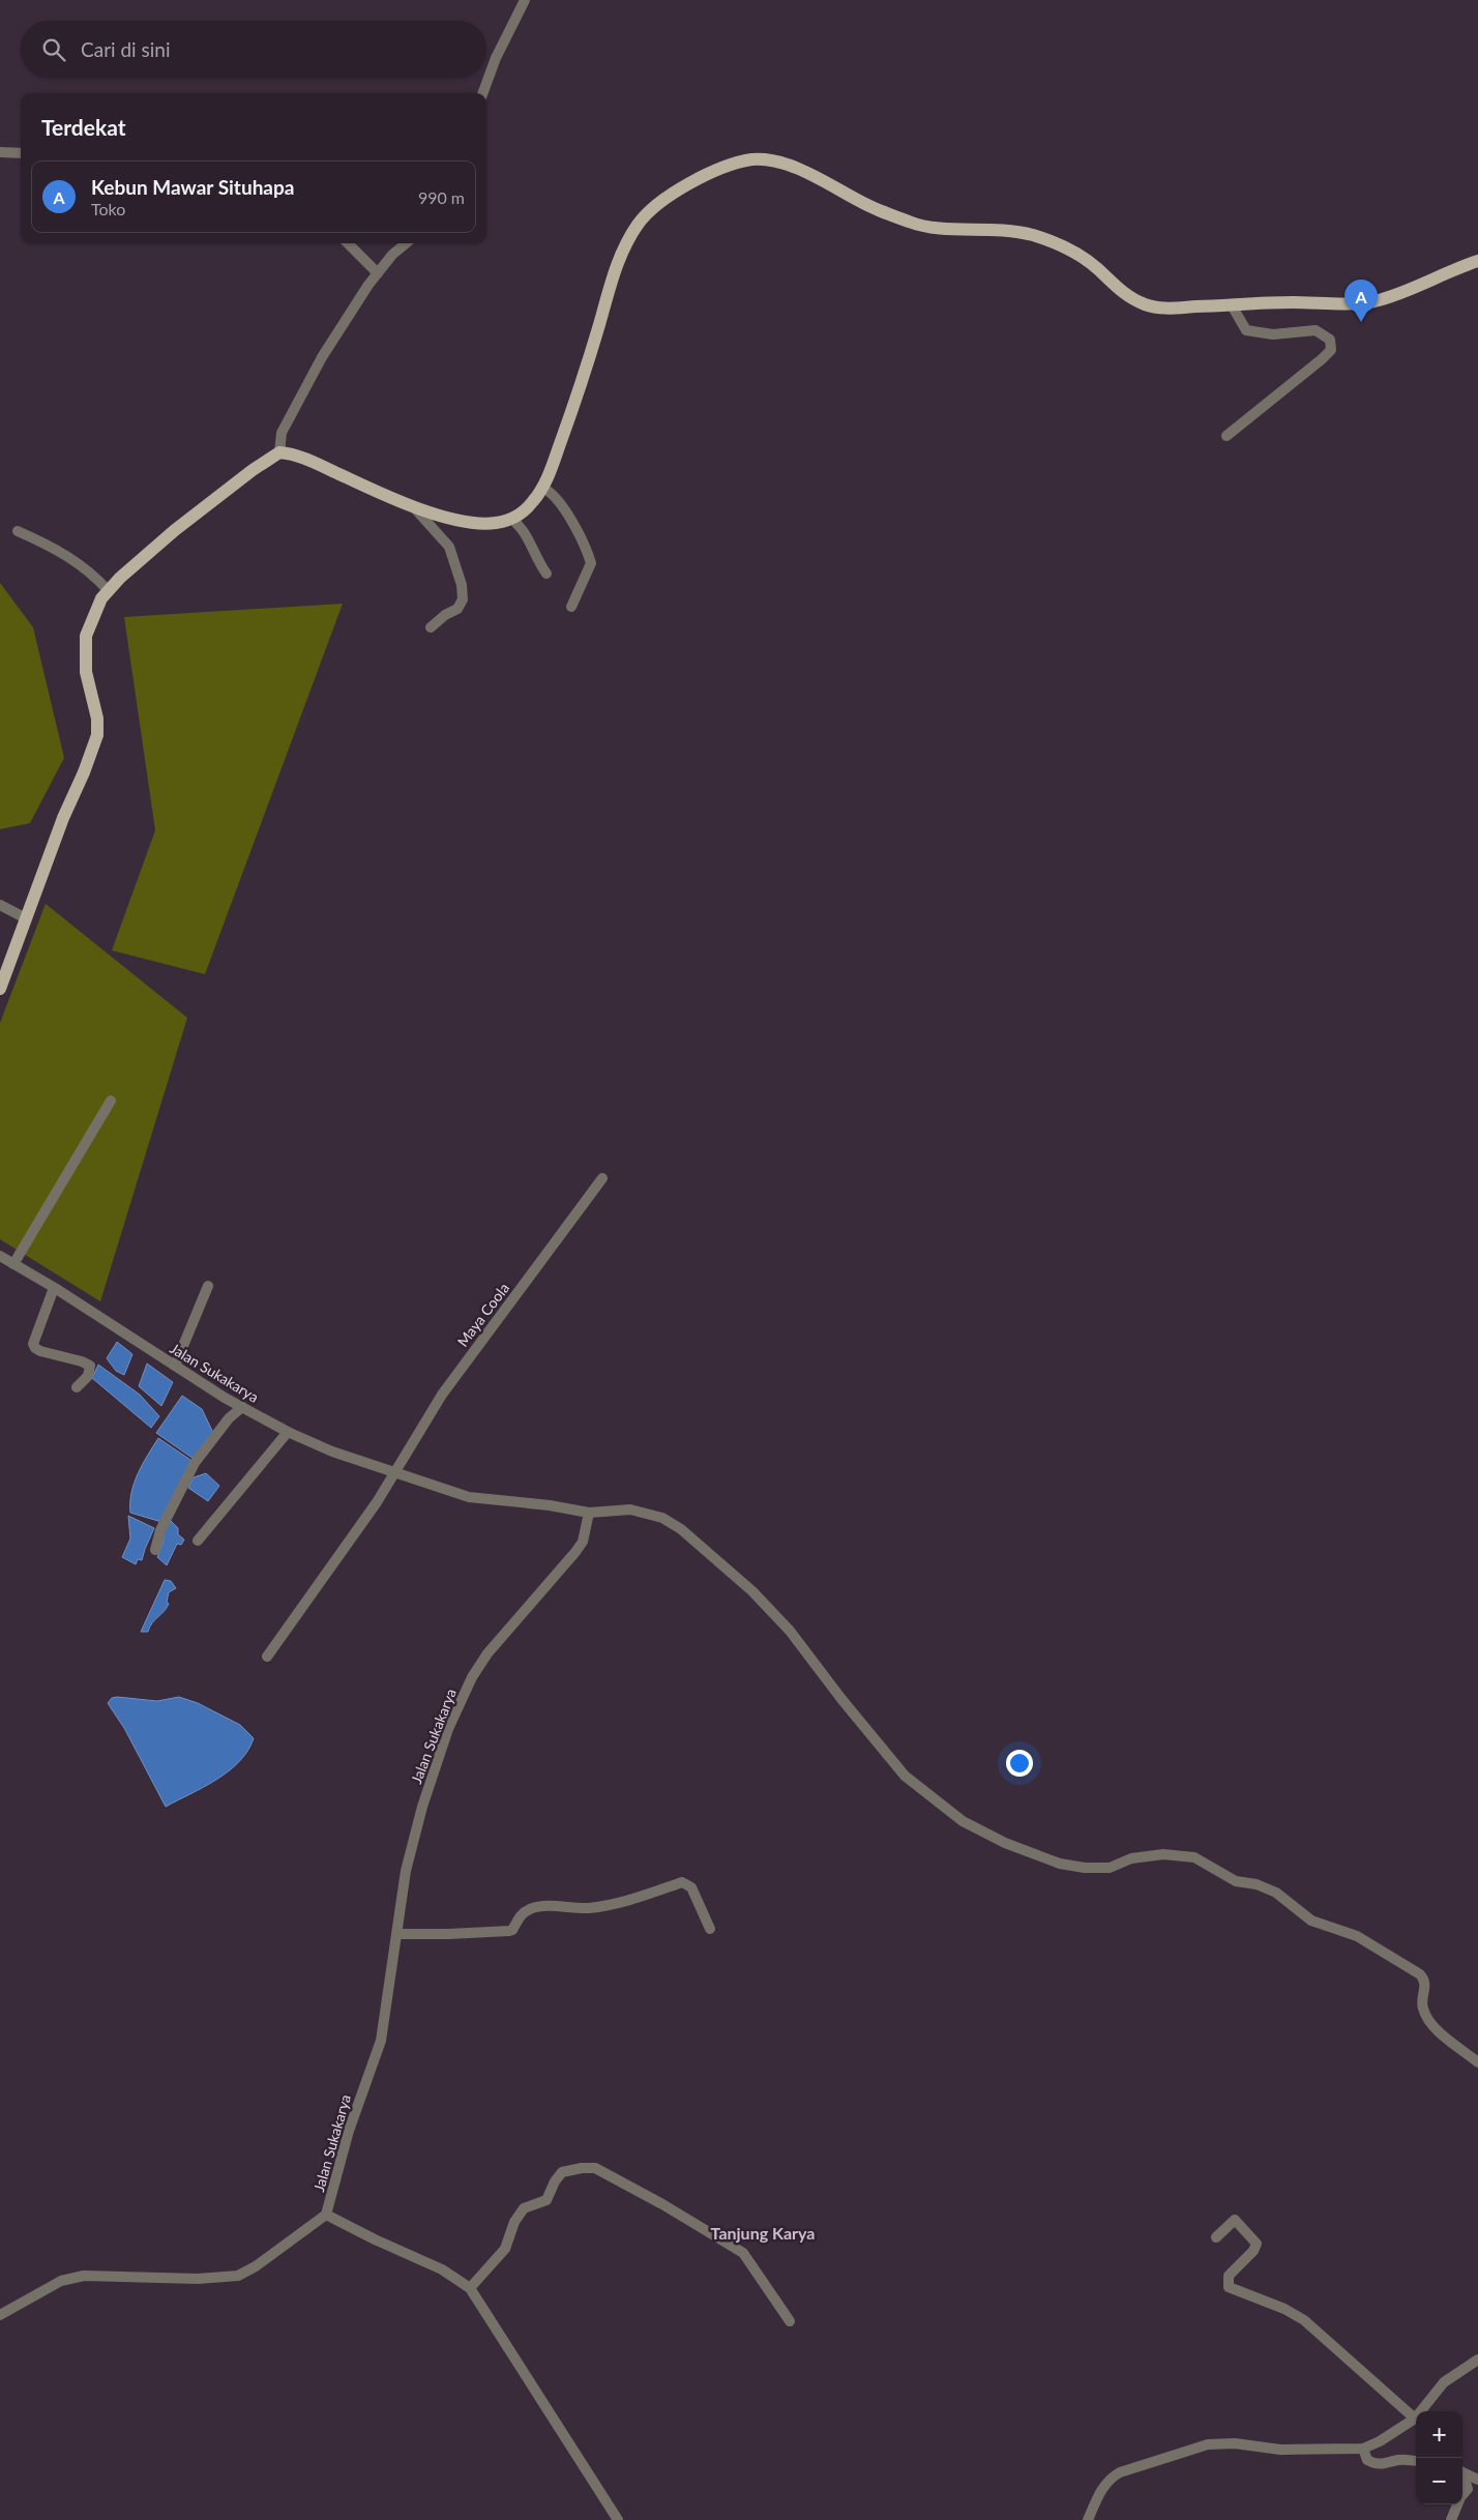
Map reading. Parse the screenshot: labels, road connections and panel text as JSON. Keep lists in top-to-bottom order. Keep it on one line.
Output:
{"streets":{"street":["Maya Coola","Jalan Sukakarya"]},"crossings":[["Maya Coola","Jalan Sukakarya"]],"districts":["Tanjung Karya"],"page":{"search":"Cari di sini","heading":"Terdekat","list":[{"mark":"A","name":"Kebun Mawar Situhapa","note":"Toko","value":"990 m"}],"pins":"A","map_buttons":["+","−"]}}
